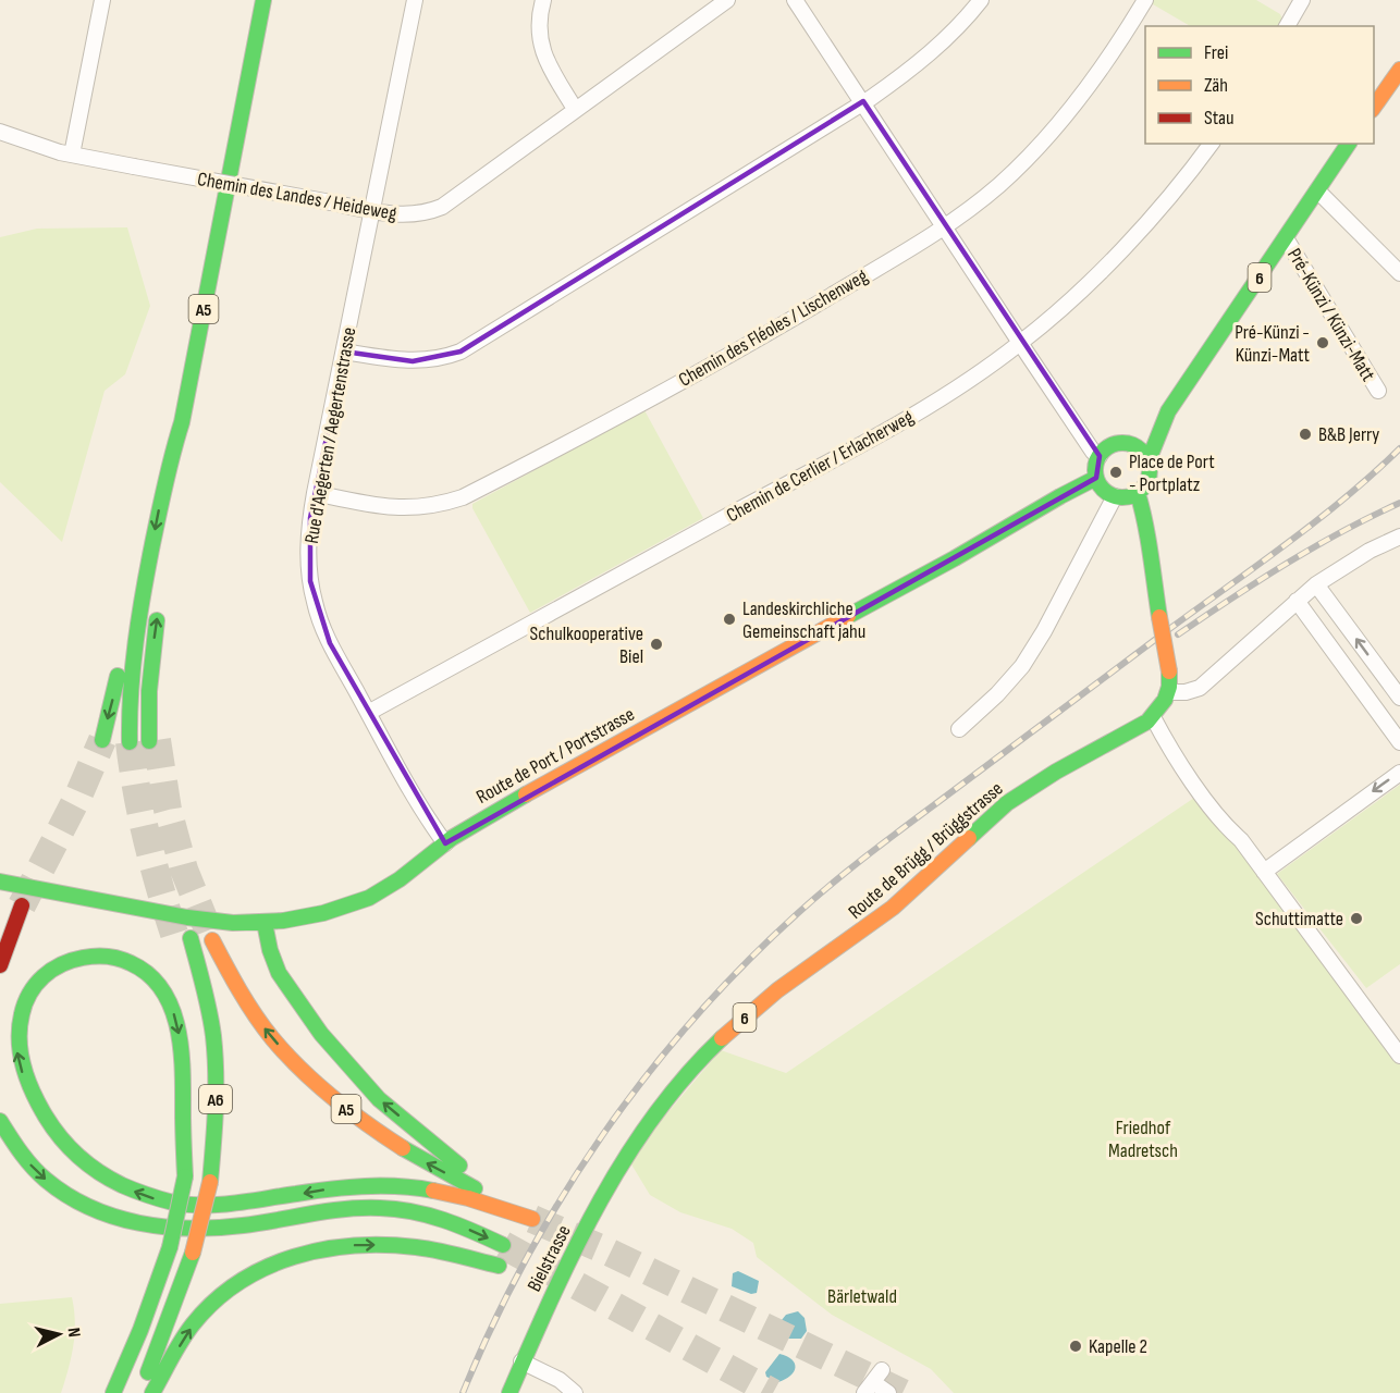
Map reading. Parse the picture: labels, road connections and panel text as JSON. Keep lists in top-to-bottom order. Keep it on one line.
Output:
{"streets":{"main road":["6","A5","Route de Port / Portstrasse","Route de Brügg / Brüggstrasse","A6","Bielstrasse"],"street":["Chemin des Landes / Heideweg","Pré-Künzi / Künzi-Matt","Chemin des Fléoles / Lischenweg","Rue d'Aegerten / Aegertenstrasse","Chemin de Cerlier / Erlacherweg"]},"crossings":[["Chemin des Landes / Heideweg","Rue d'Aegerten / Aegertenstrasse"],["6","Pré-Künzi / Künzi-Matt"],["6","Route de Port / Portstrasse"],["Chemin des Fléoles / Lischenweg","Rue d'Aegerten / Aegertenstrasse"],["Rue d'Aegerten / Aegertenstrasse","Chemin de Cerlier / Erlacherweg"],["Rue d'Aegerten / Aegertenstrasse","Route de Port / Portstrasse"],["Route de Brügg / Brüggstrasse","Bielstrasse"]],"parks":["Friedhof Madretsch","Bärletwald"],"places":["Pré-Künzi - Künzi-Matt","B&B Jerry","Place de Port - Portplatz","Landeskirchliche Gemeinschaft jahu","Schulkooperative Biel","Schuttimatte","Kapelle 2"],"legend":["Frei","Zäh","Stau"],"north":"right"}
